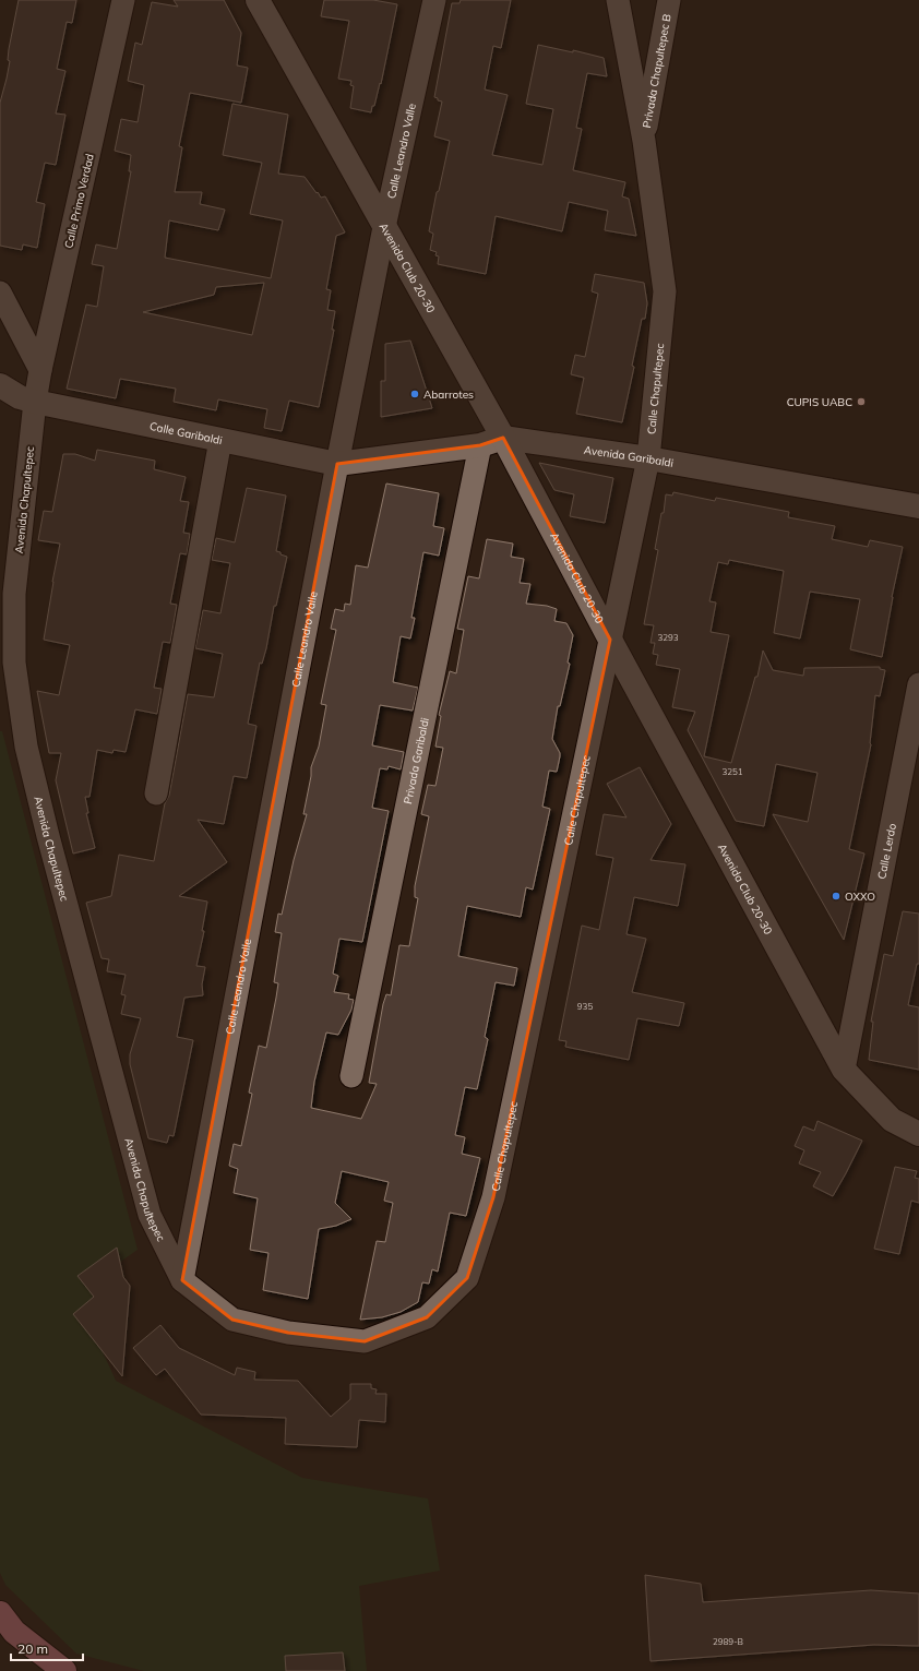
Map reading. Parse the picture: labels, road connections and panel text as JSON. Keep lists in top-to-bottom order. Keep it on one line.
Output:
{"streets":{"main road":["Avenida Club 20-30","Calle Garibaldi","Avenida Garibaldi"],"street":["Privada Chapultepec B","Calle Leandro Valle","Calle Primo Verdad","Calle Chapultepec","Avenida Chapultepec","Privada Garibaldi","Calle Lerdo"]},"crossings":[["Privada Chapultepec B","Calle Chapultepec"],["Calle Leandro Valle","Avenida Club 20-30"],["Calle Leandro Valle","Calle Chapultepec"],["Calle Leandro Valle","Calle Garibaldi"],["Calle Leandro Valle","Avenida Garibaldi"],["Calle Leandro Valle","Avenida Chapultepec"],["Calle Primo Verdad","Calle Garibaldi"],["Calle Primo Verdad","Avenida Chapultepec"],["Avenida Club 20-30","Calle Chapultepec"],["Avenida Club 20-30","Avenida Garibaldi"],["Avenida Club 20-30","Calle Lerdo"],["Calle Chapultepec","Avenida Garibaldi"],["Calle Chapultepec","Avenida Chapultepec"],["Calle Garibaldi","Avenida Garibaldi"],["Calle Garibaldi","Avenida Chapultepec"],["Avenida Garibaldi","Privada Garibaldi"]],"places":["Abarrotes","CUPIS UABC","OXXO"],"house_numbers":["3293","3251","935","2989-B"],"scale_bar":"20 m"}
